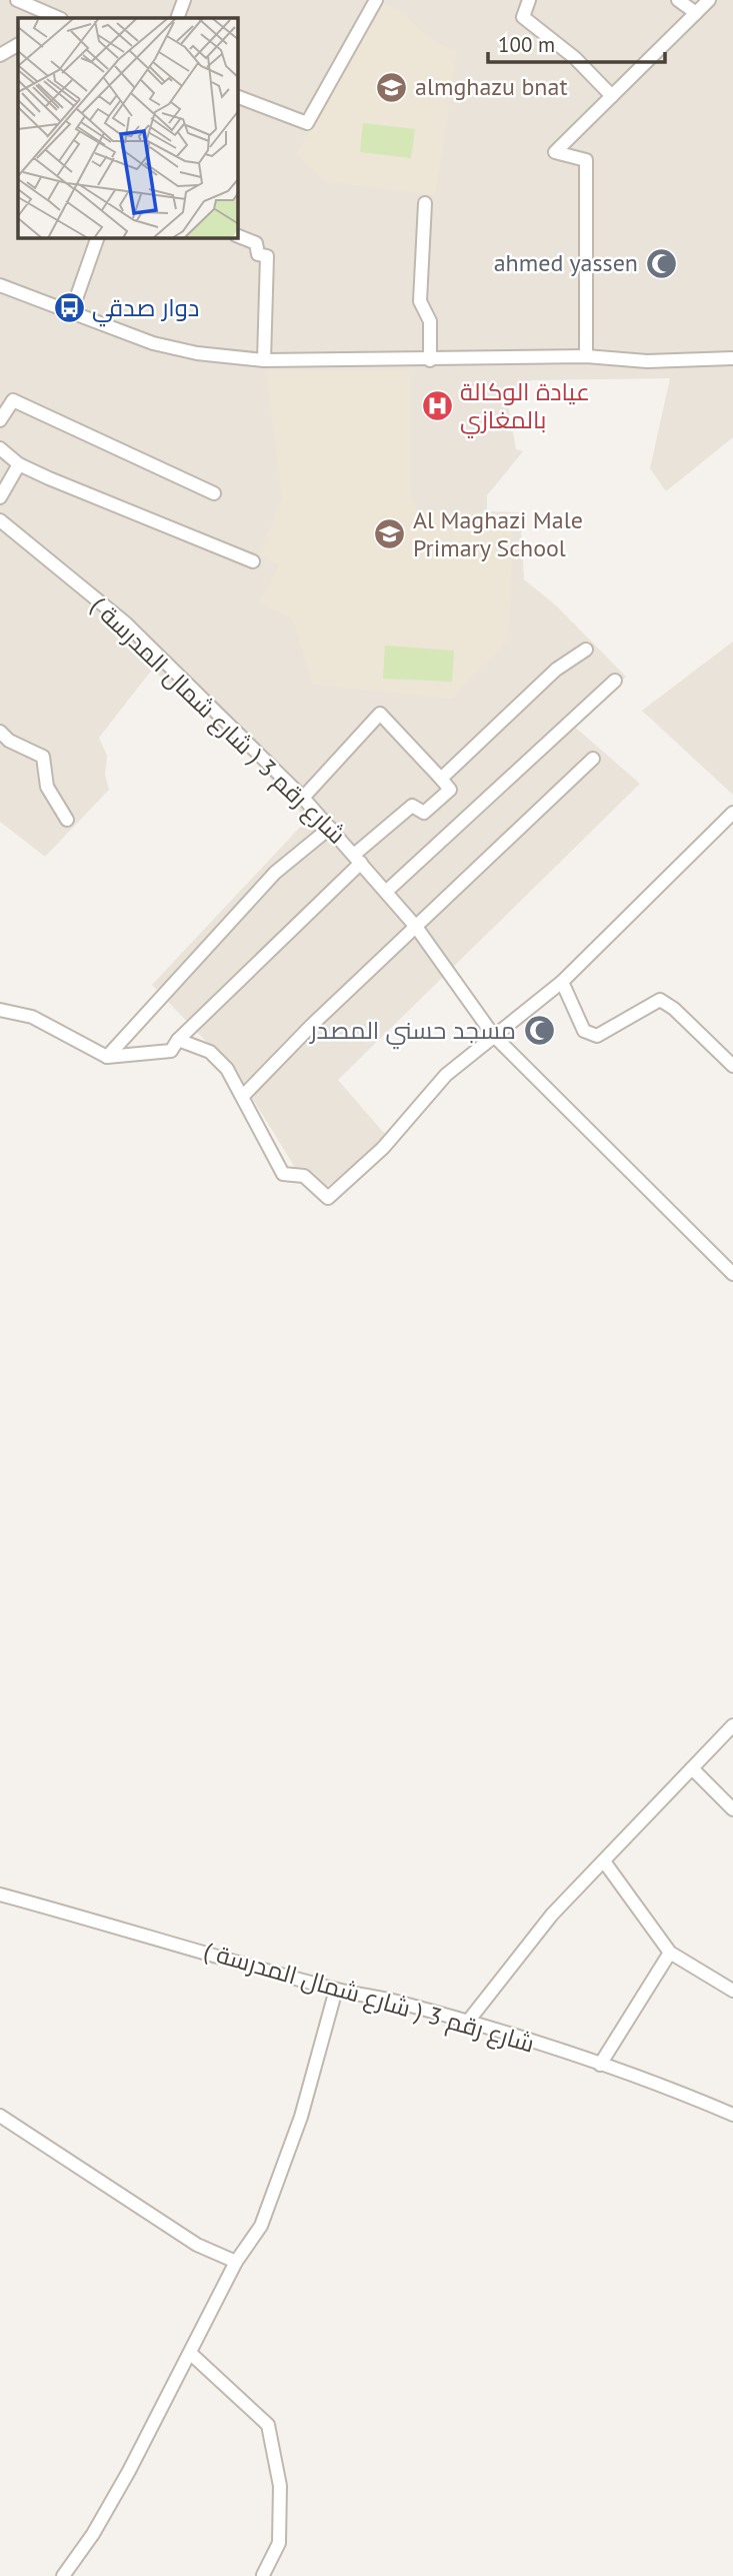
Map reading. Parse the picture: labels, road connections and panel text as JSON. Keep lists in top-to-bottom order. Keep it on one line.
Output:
{"streets":{"street":["شارع رقم 3 ( شارع شمال المدرسة )"]},"places":{"school or university":["almghazu bnat","Al Maghazi Male Primary School"],"mosque":["ahmed yassen","مسجد حسني المصدر"],"bus stop":["دوار صدقي"],"hospital":["عيادة الوكالة بالمغازي"]},"scale_bar":"100 m"}
